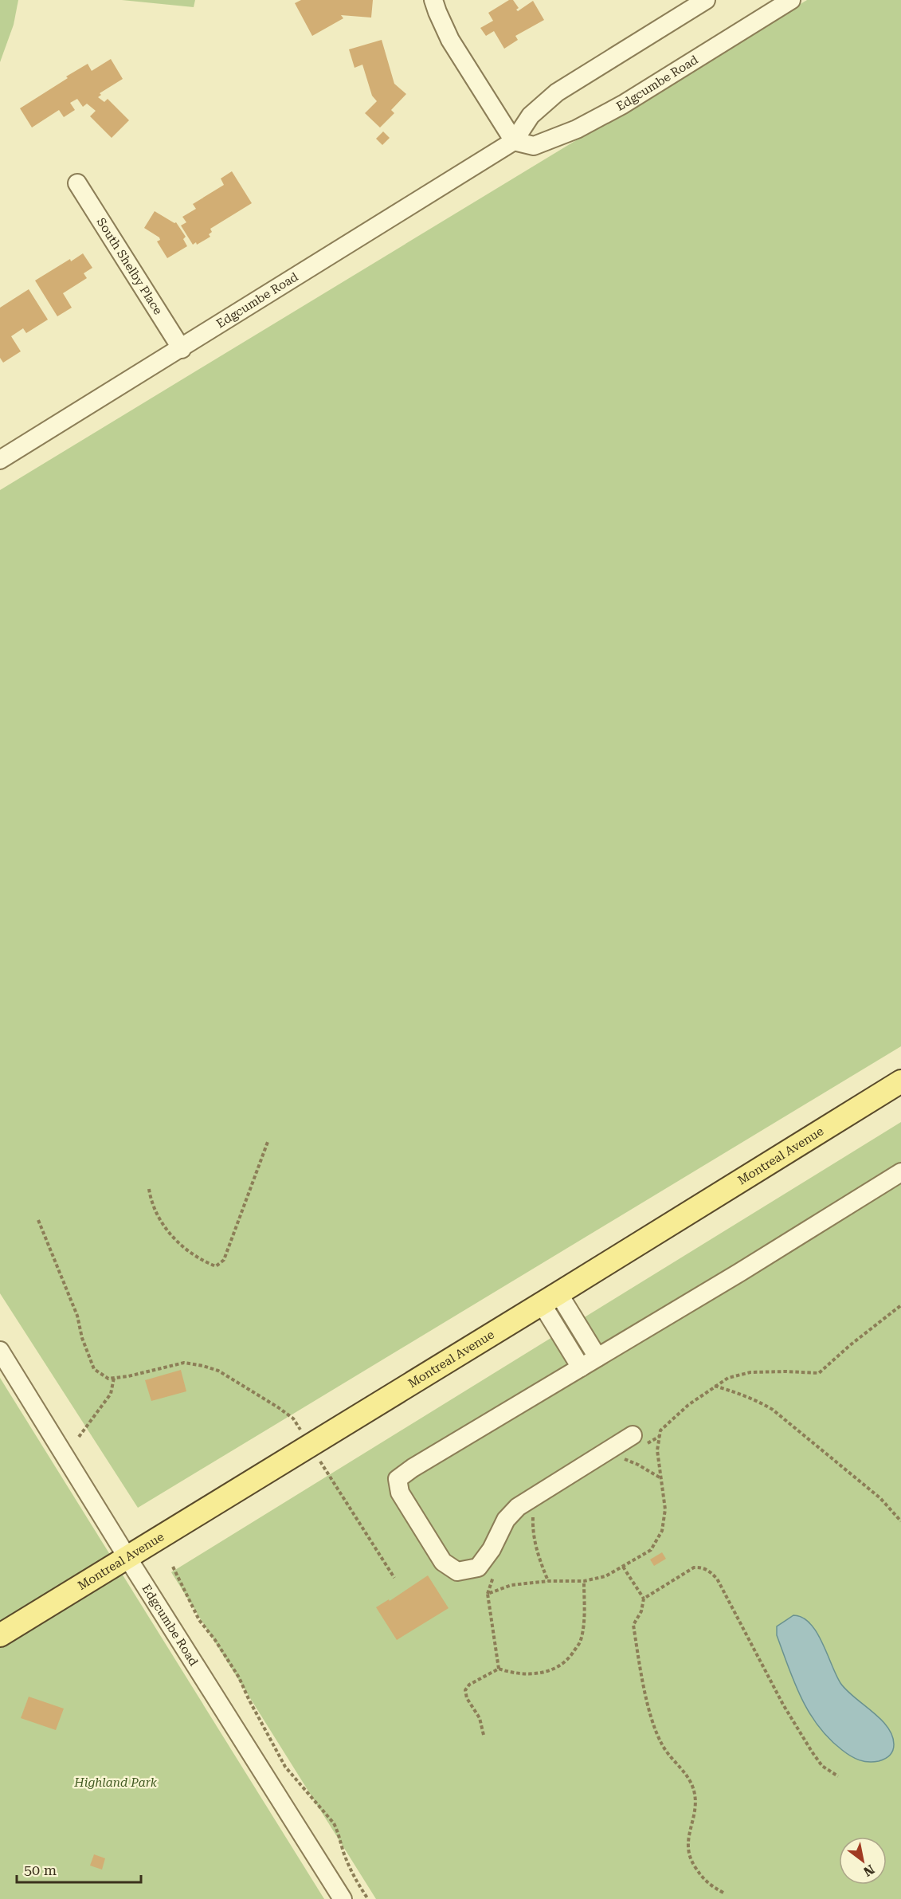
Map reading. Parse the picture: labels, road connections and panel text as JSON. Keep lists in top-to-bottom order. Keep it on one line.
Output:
{"streets":{"main road":["Montreal Avenue"],"street":["Edgcumbe Road","South Shelby Place"]},"crossings":[["Edgcumbe Road","South Shelby Place"],["Edgcumbe Road","Montreal Avenue"]],"parks":["Highland Park"],"scale_bar":"50 m","north":"bottom right"}
